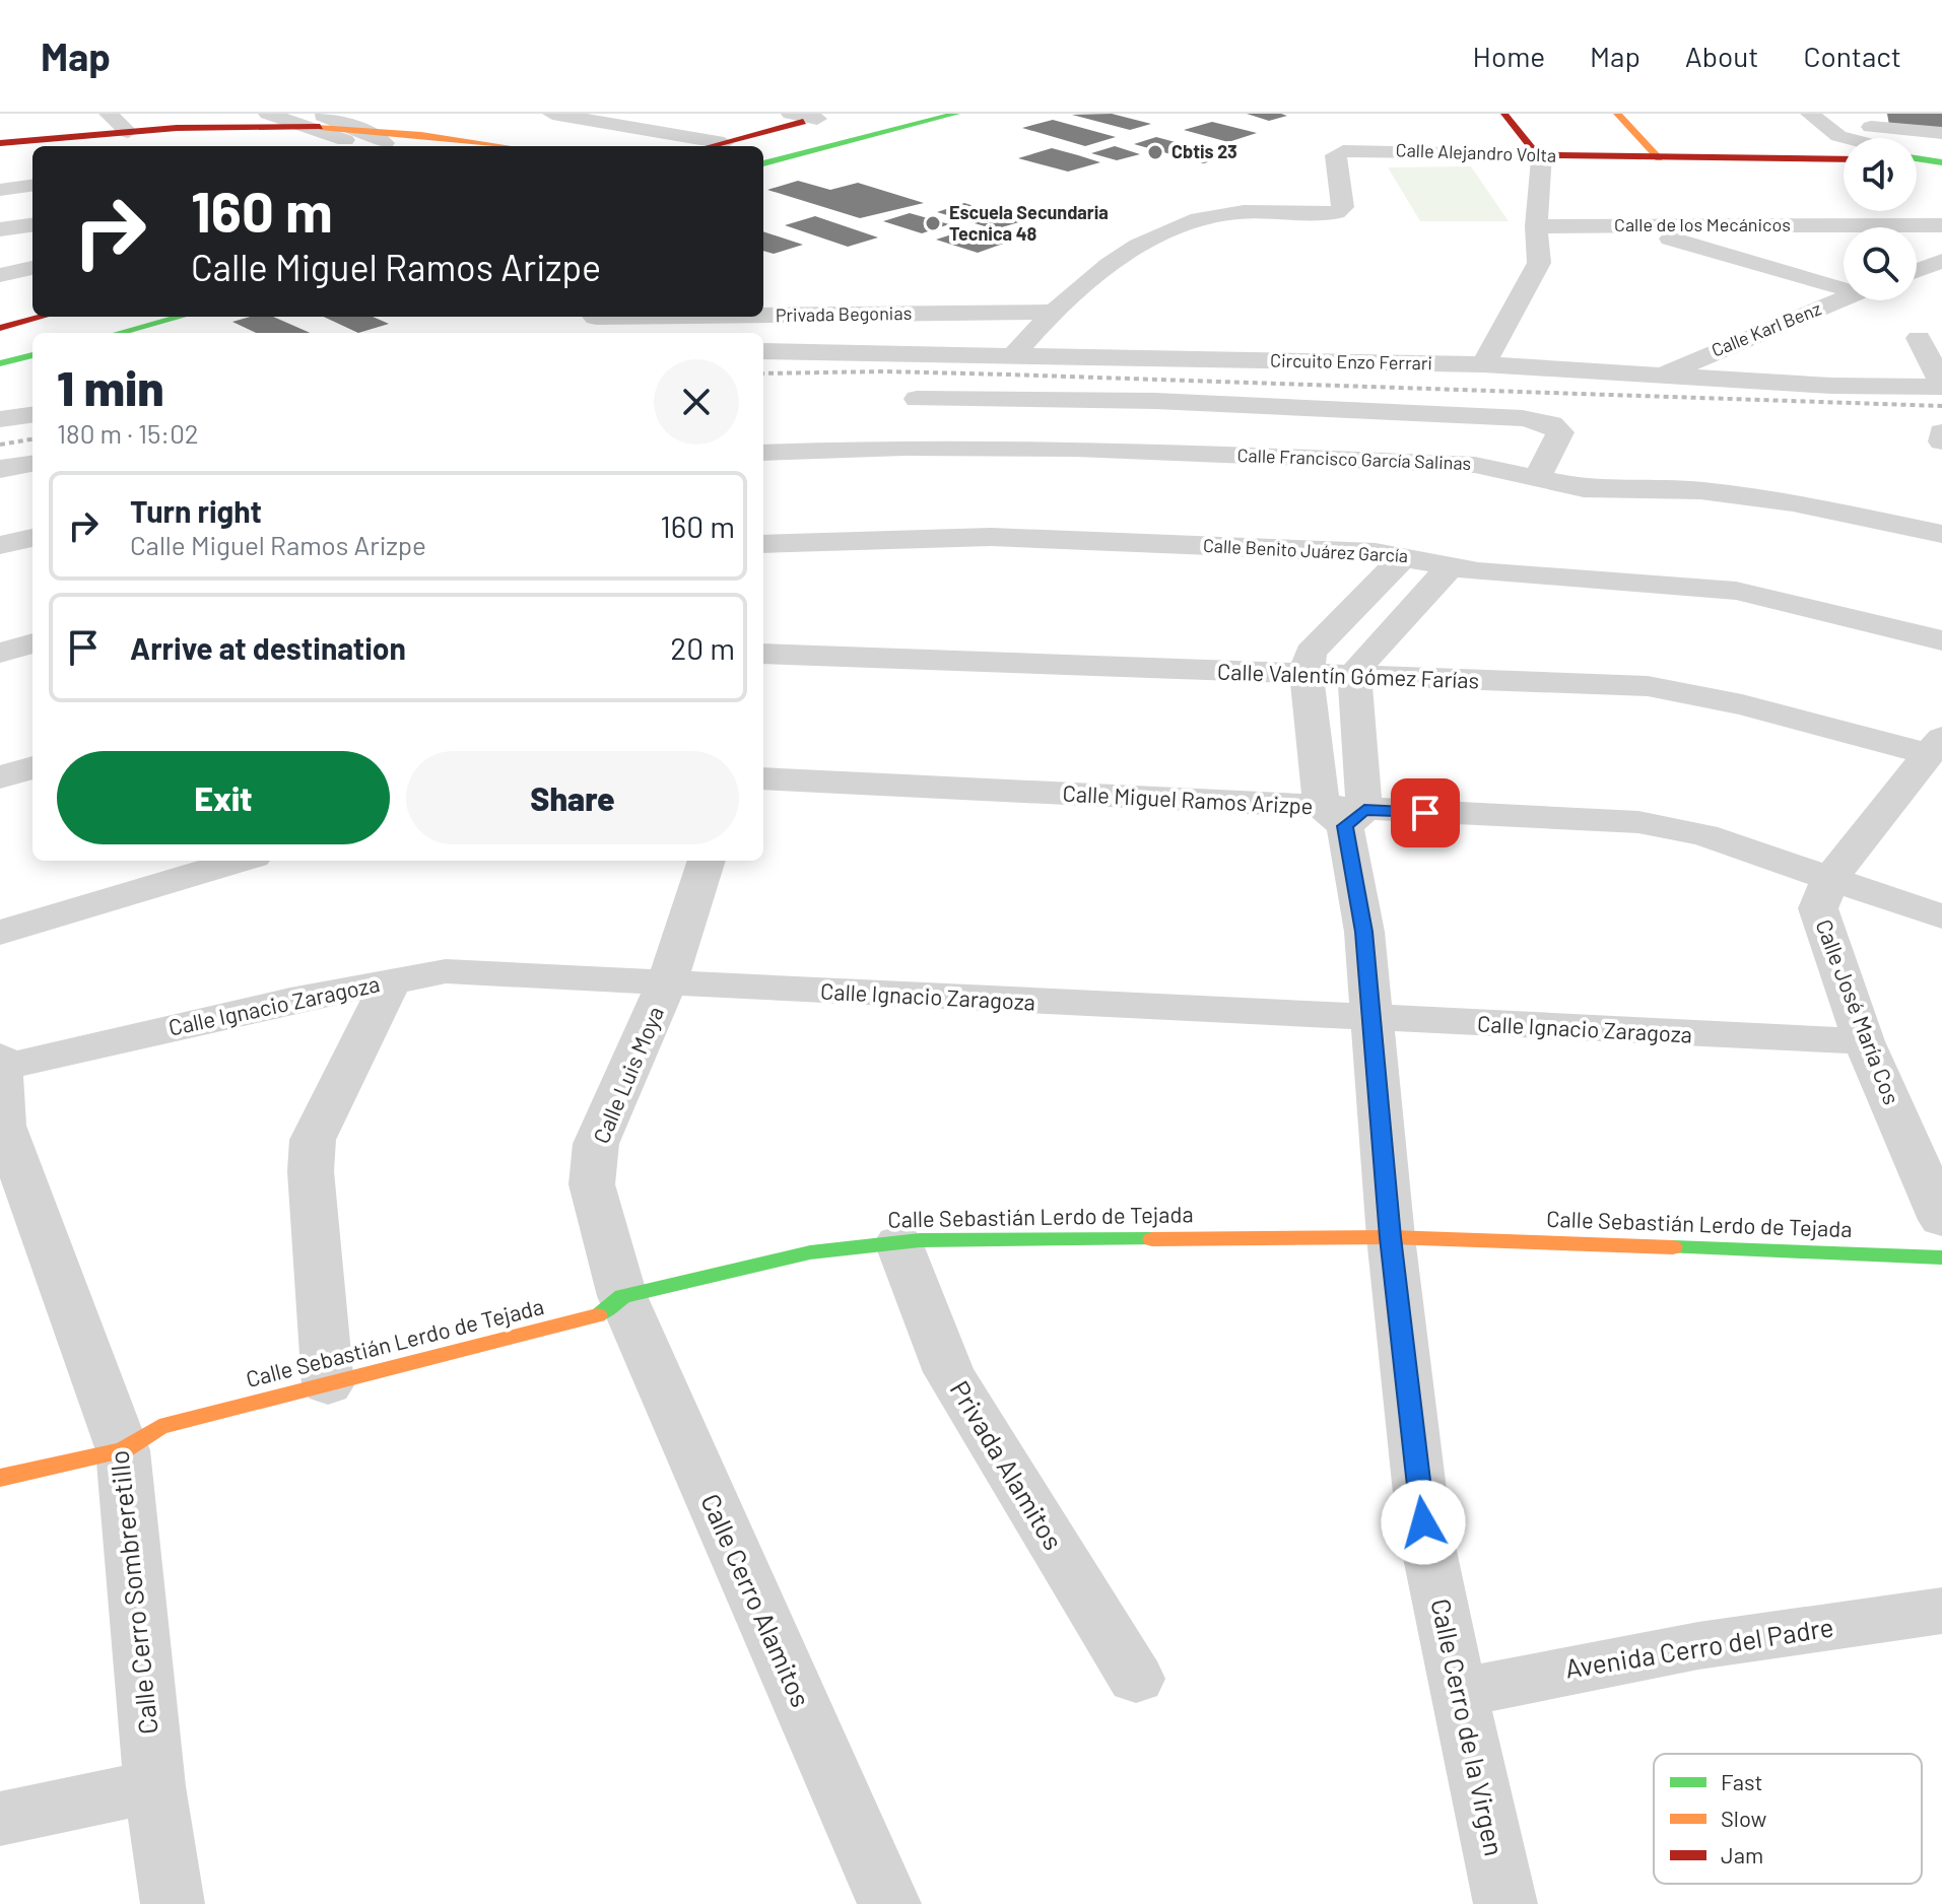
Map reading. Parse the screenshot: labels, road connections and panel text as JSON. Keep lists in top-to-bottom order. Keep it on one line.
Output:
{"streets":{"street":["Calle Alejandro Volta","Calle de los Mecánicos","Privada Begonias","Calle Karl Benz","Circuito Enzo Ferrari","Calle Francisco García Salinas","Calle Benito Juárez García","Calle Valentín Gómez Farías","Calle Miguel Ramos Arizpe","Calle Ignacio Zaragoza","Calle José María Cos","Calle Luis Moya","Calle Sebastián Lerdo de Tejada","Privada Alamitos","Calle Cerro Sombreretillo","Calle Cerro Alamitos","Avenida Cerro del Padre","Calle Cerro de la Virgen"]},"crossings":[["Calle Alejandro Volta","Privada Begonias"],["Calle Karl Benz","Circuito Enzo Ferrari"],["Calle Valentín Gómez Farías","Calle José María Cos"],["Calle Miguel Ramos Arizpe","Calle José María Cos"],["Calle Miguel Ramos Arizpe","Calle Cerro de la Virgen"],["Calle Ignacio Zaragoza","Calle José María Cos"],["Calle Ignacio Zaragoza","Calle Luis Moya"],["Calle Ignacio Zaragoza","Calle Cerro Sombreretillo"],["Calle Ignacio Zaragoza","Calle Cerro de la Virgen"],["Calle Luis Moya","Calle Sebastián Lerdo de Tejada"],["Calle Luis Moya","Calle Cerro Alamitos"],["Calle Sebastián Lerdo de Tejada","Privada Alamitos"],["Calle Sebastián Lerdo de Tejada","Calle Cerro Sombreretillo"],["Calle Sebastián Lerdo de Tejada","Calle Cerro Alamitos"],["Calle Sebastián Lerdo de Tejada","Calle Cerro de la Virgen"],["Avenida Cerro del Padre","Calle Cerro de la Virgen"]],"places":["Cbtis 23","Escuela Secundaria Tecnica 48"],"legend":["Fast","Slow","Jam"],"page":{"header":"Map","nav":["Home","Map","About","Contact"],"turn":["160 m","Calle Miguel Ramos Arizpe"],"heading":["1 min","180 m · 15:02"],"list":[{"name":"Turn right","note":"Calle Miguel Ramos Arizpe","value":"160 m"},{"name":"Arrive at destination","value":"20 m"}],"buttons":["Exit","Share"]}}
